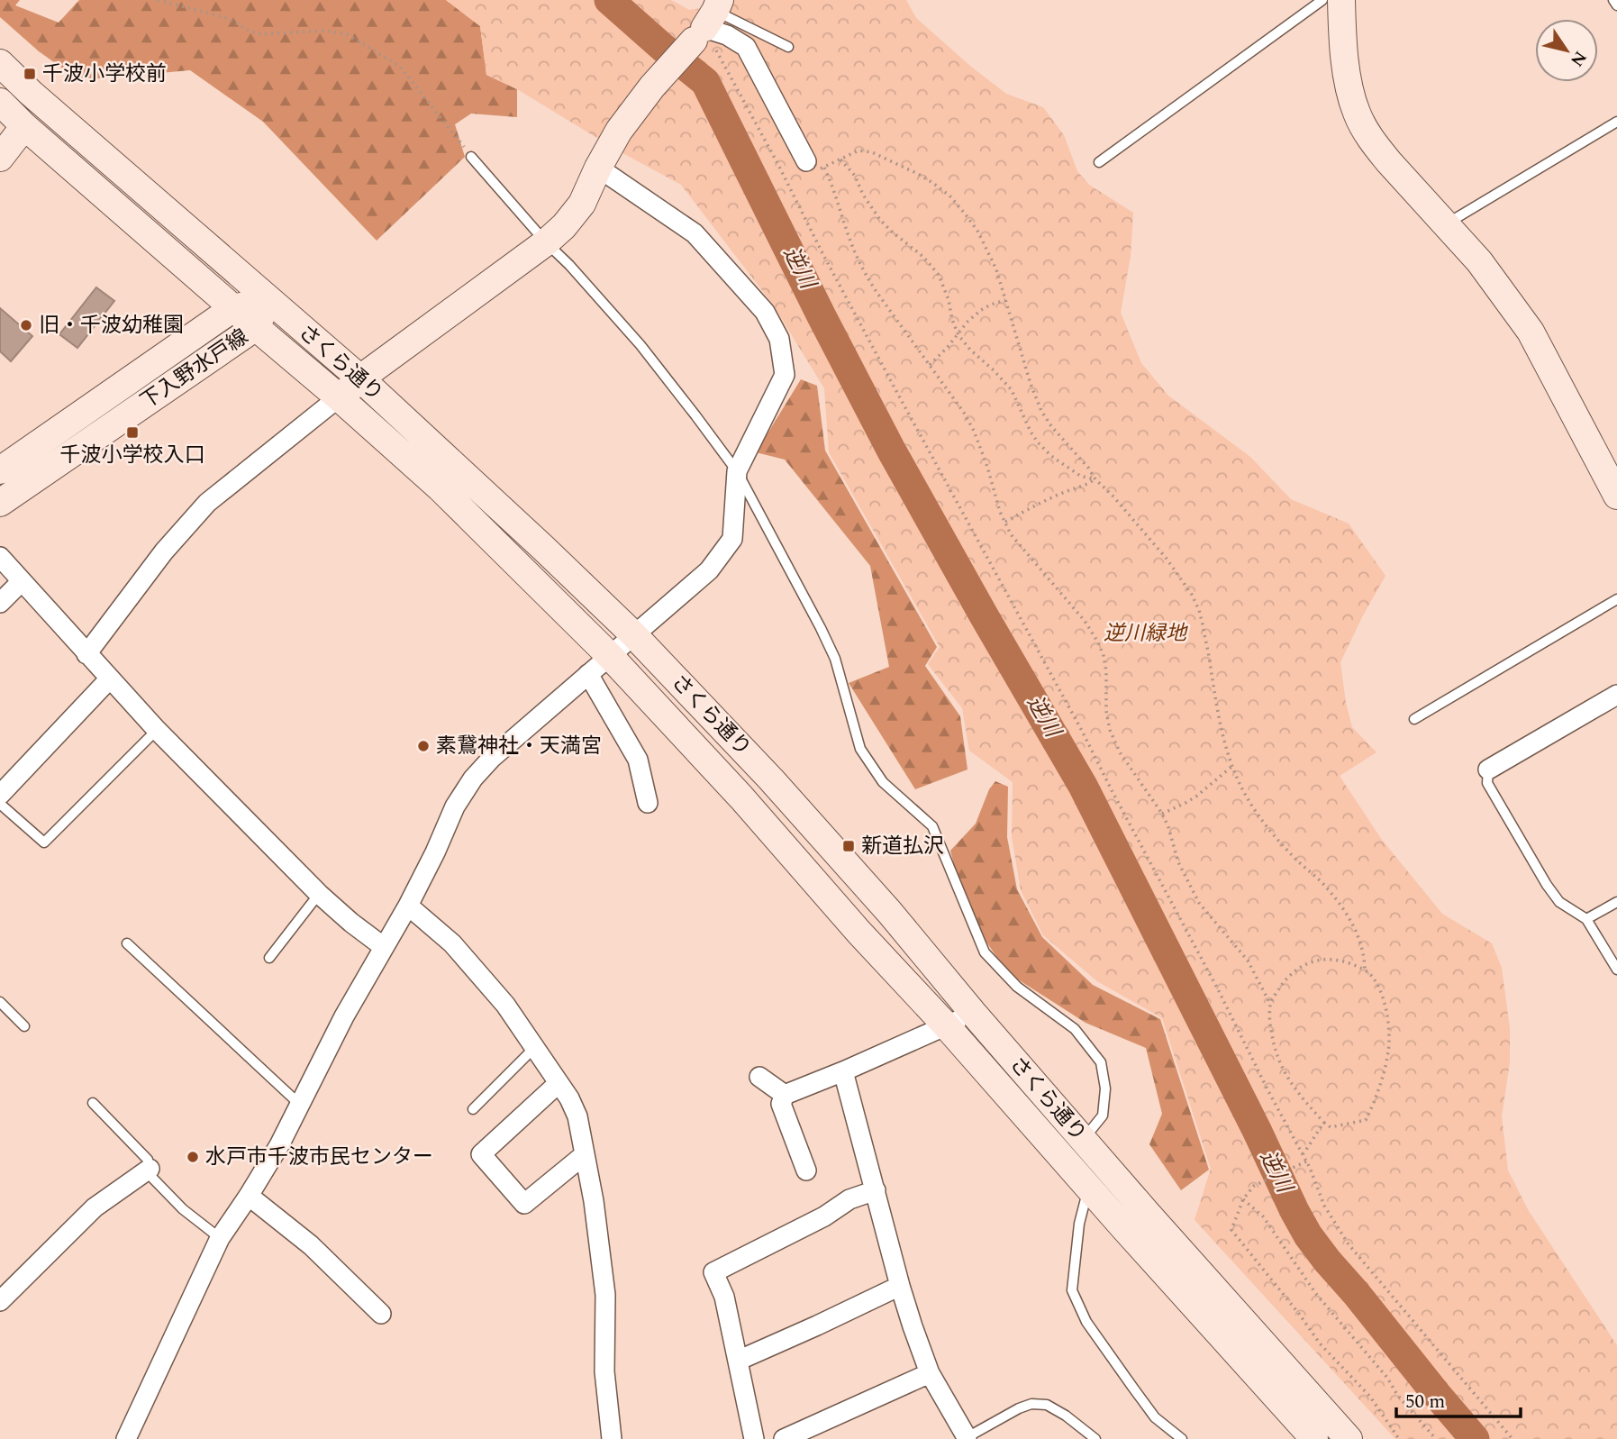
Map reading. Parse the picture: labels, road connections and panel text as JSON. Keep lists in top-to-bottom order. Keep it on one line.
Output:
{"streets":{"street":["さくら通り","下入野水戸線"]},"crossings":[["さくら通り","下入野水戸線"]],"water":["逆川"],"parks":["逆川緑地"],"places":{"transit":["千波小学校前","千波小学校入口","新道払沢"],"other":["旧・千波幼稚園","素鵞神社・天満宮","水戸市千波市民センター"]},"scale_bar":"50 m","north":"bottom right"}
